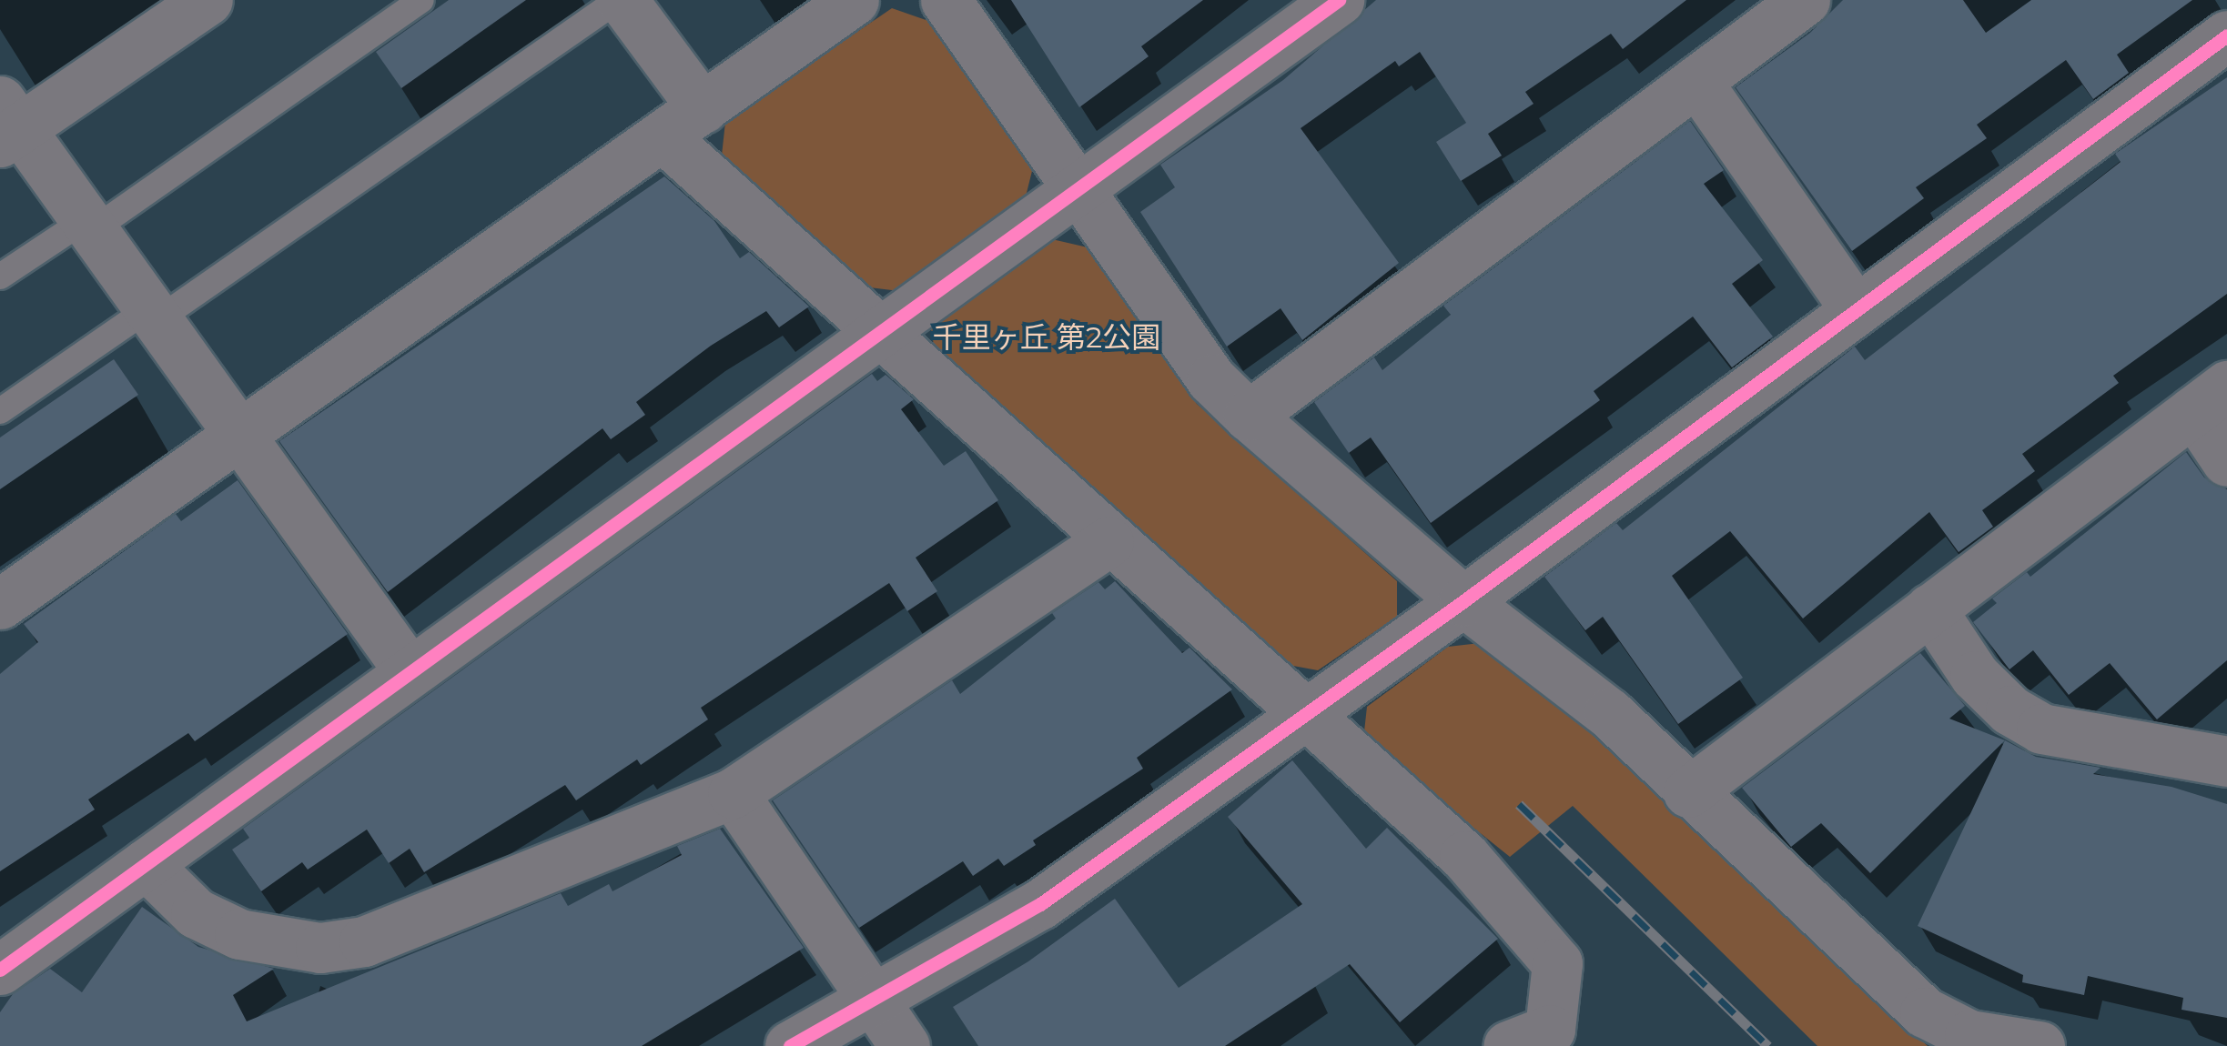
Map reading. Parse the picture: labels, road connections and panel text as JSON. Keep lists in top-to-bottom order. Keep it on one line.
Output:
{"parks":["千里ヶ丘 第2公園"]}
